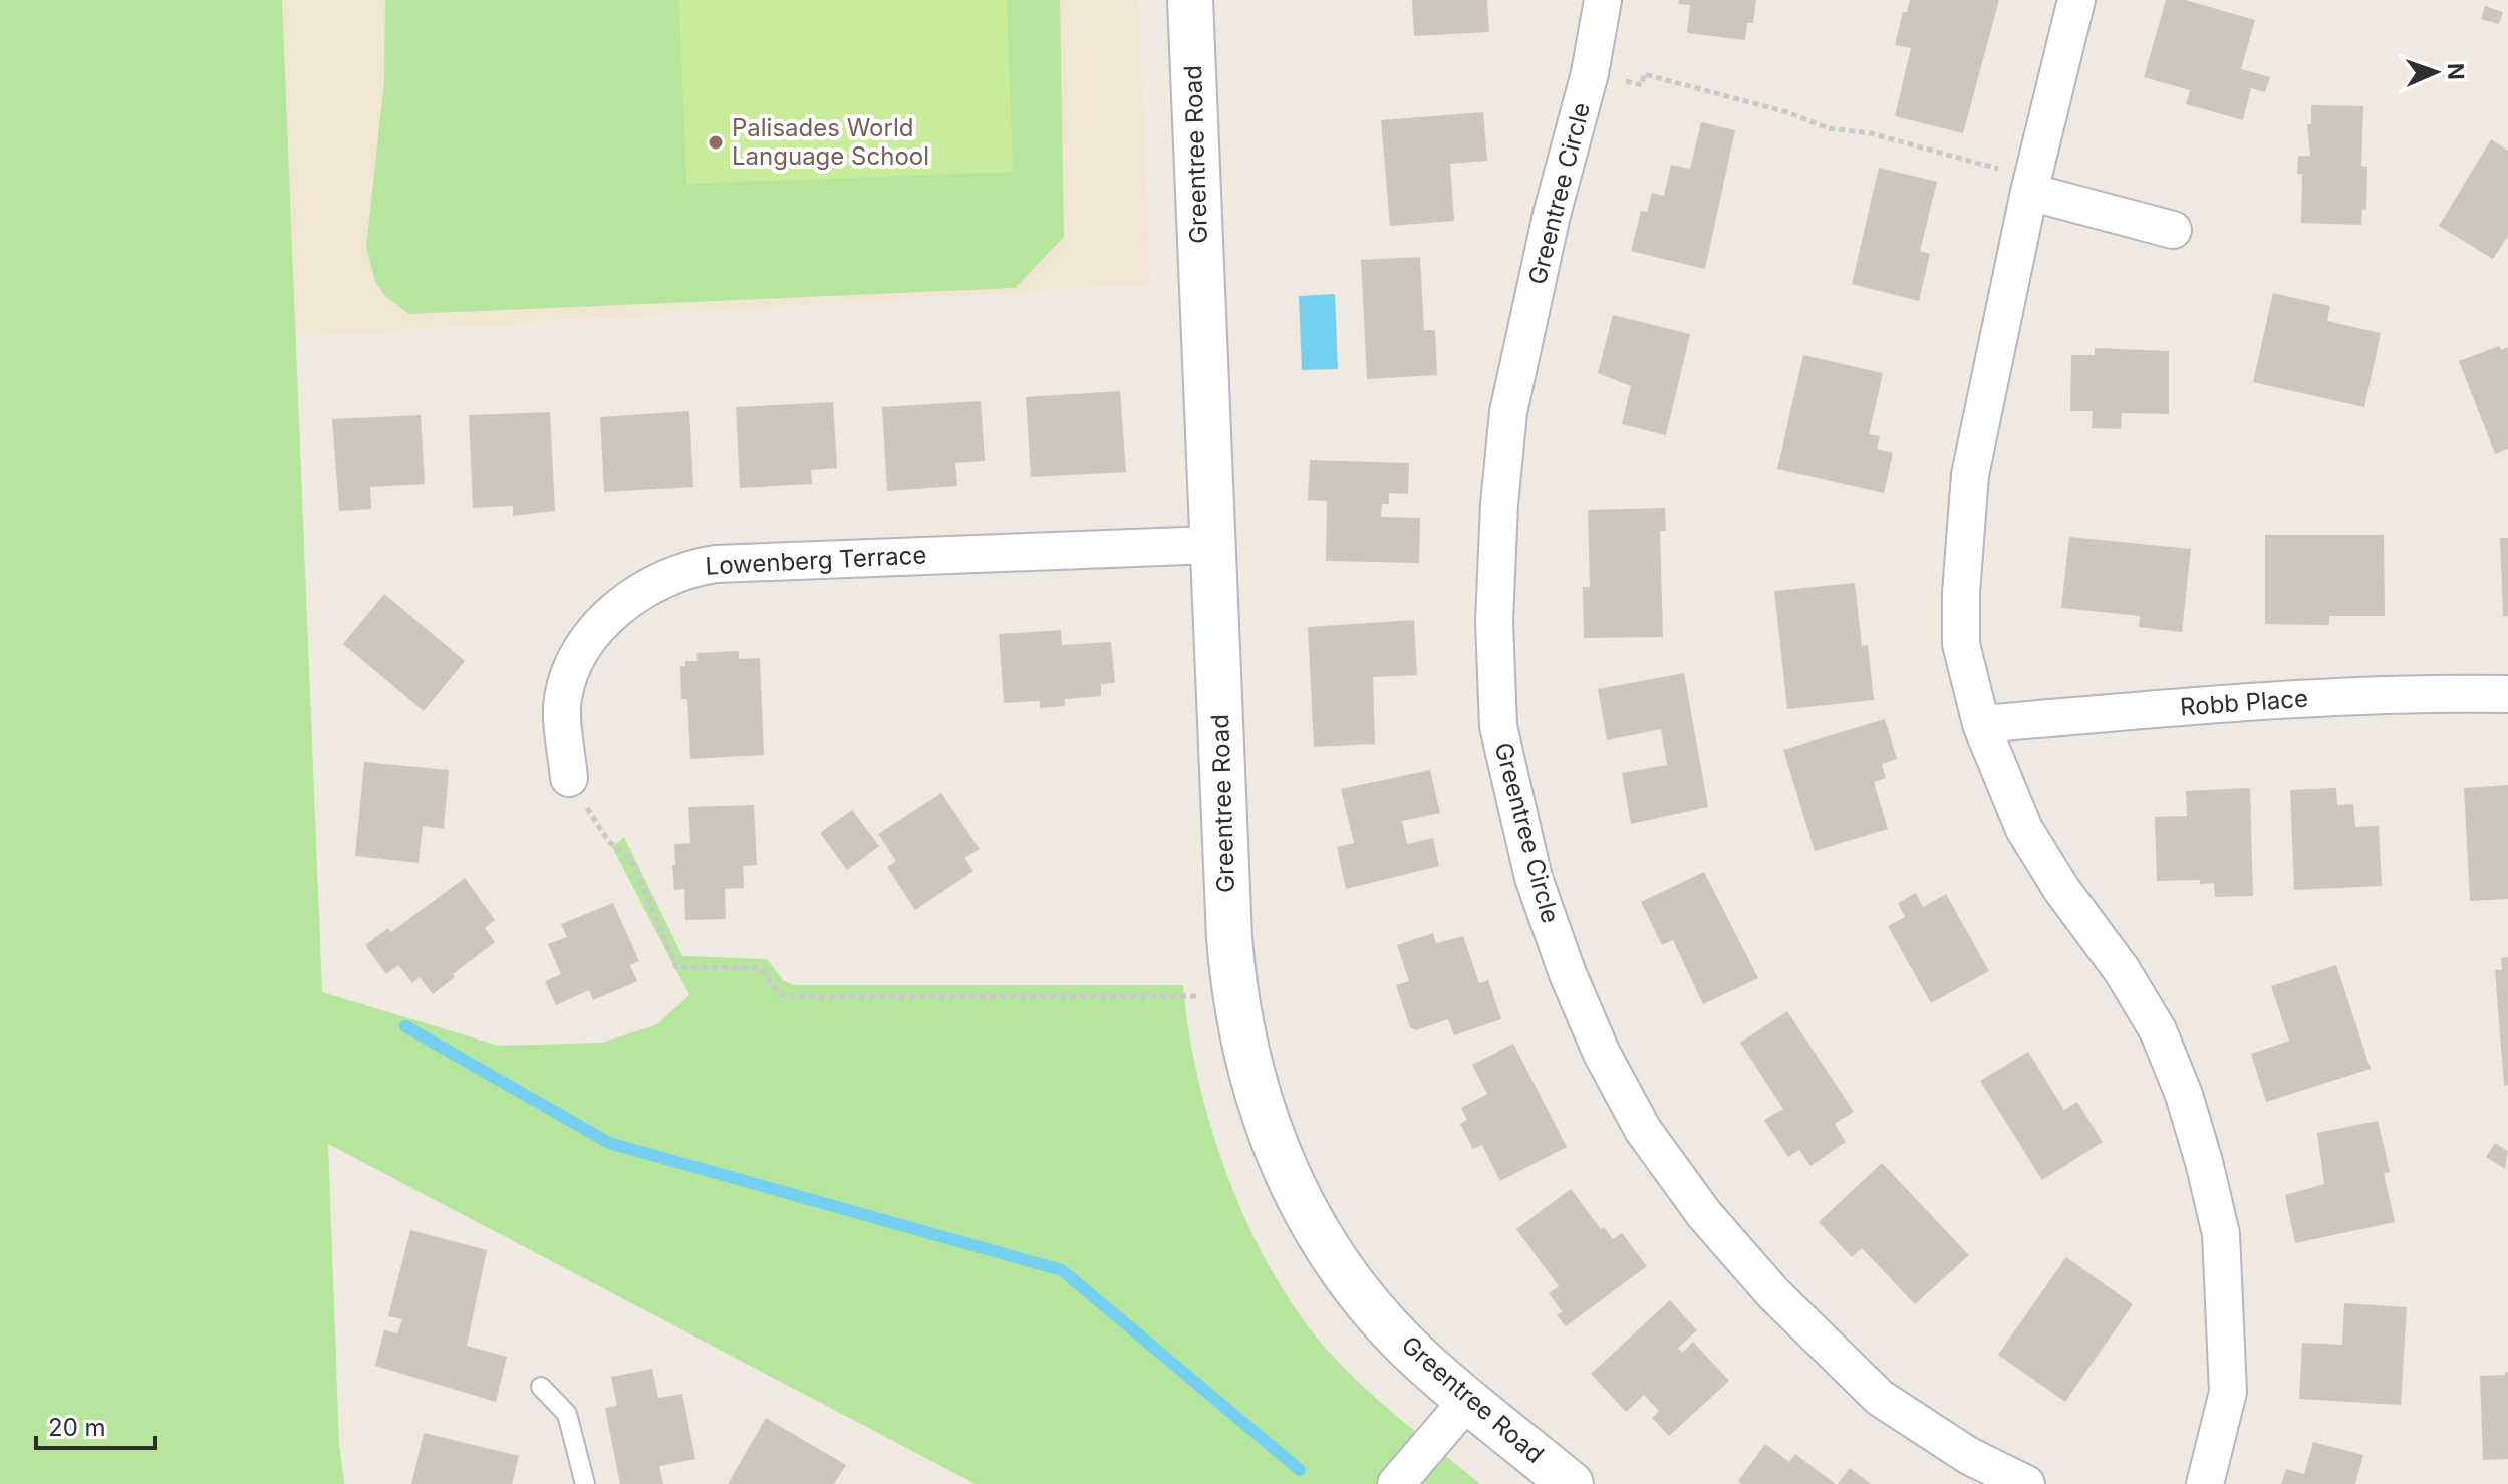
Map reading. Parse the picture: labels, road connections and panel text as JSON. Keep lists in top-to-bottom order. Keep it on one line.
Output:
{"streets":{"street":["Greentree Road","Greentree Circle","Lowenberg Terrace","Robb Place"]},"crossings":[["Greentree Road","Lowenberg Terrace"]],"places":["Palisades World Language School"],"scale_bar":"20 m","north":"right"}
